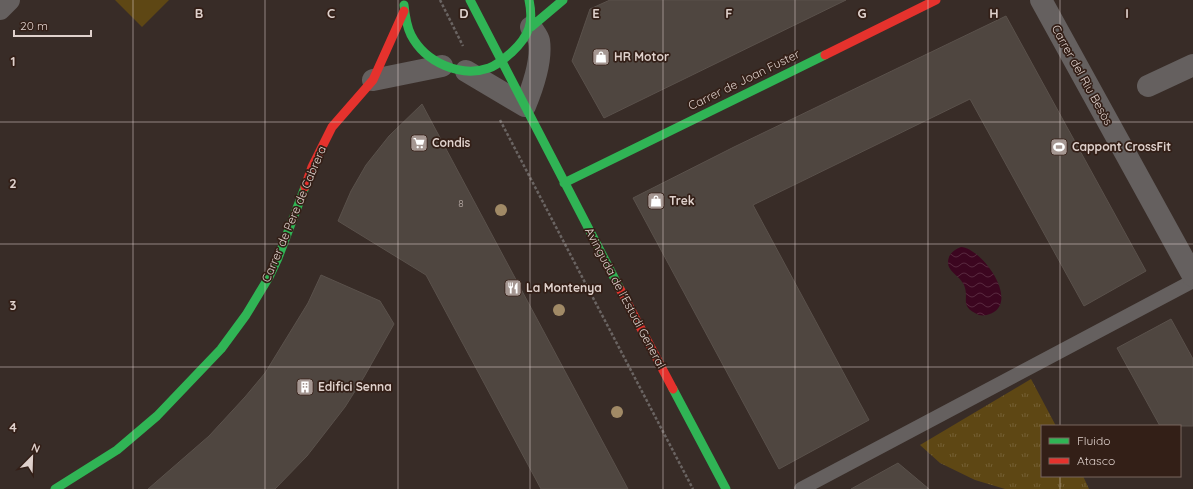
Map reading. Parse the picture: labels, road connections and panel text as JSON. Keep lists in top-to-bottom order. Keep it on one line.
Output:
{"streets":{"street":["Carrer del Riu Besòs","Carrer de Joan Fuster","Carrer de Pere de Cabrera","Avinguda de l'Estudi General"]},"crossings":[["Carrer de Joan Fuster","Avinguda de l'Estudi General"]],"places":{"shop":["HR Motor","Trek"],"supermarket":["Condis"],"sports":["Cappont CrossFit"],"restaurant":["La Montenya"],"building":["Edifici Senna"]},"house_numbers":["8"],"legend":["Fluido","Atasco"],"scale_bar":"20 m","north":"top right","grid":{"columns":["B","C","D","E","F","G","H","I"],"rows":["1","2","3","4"]}}
